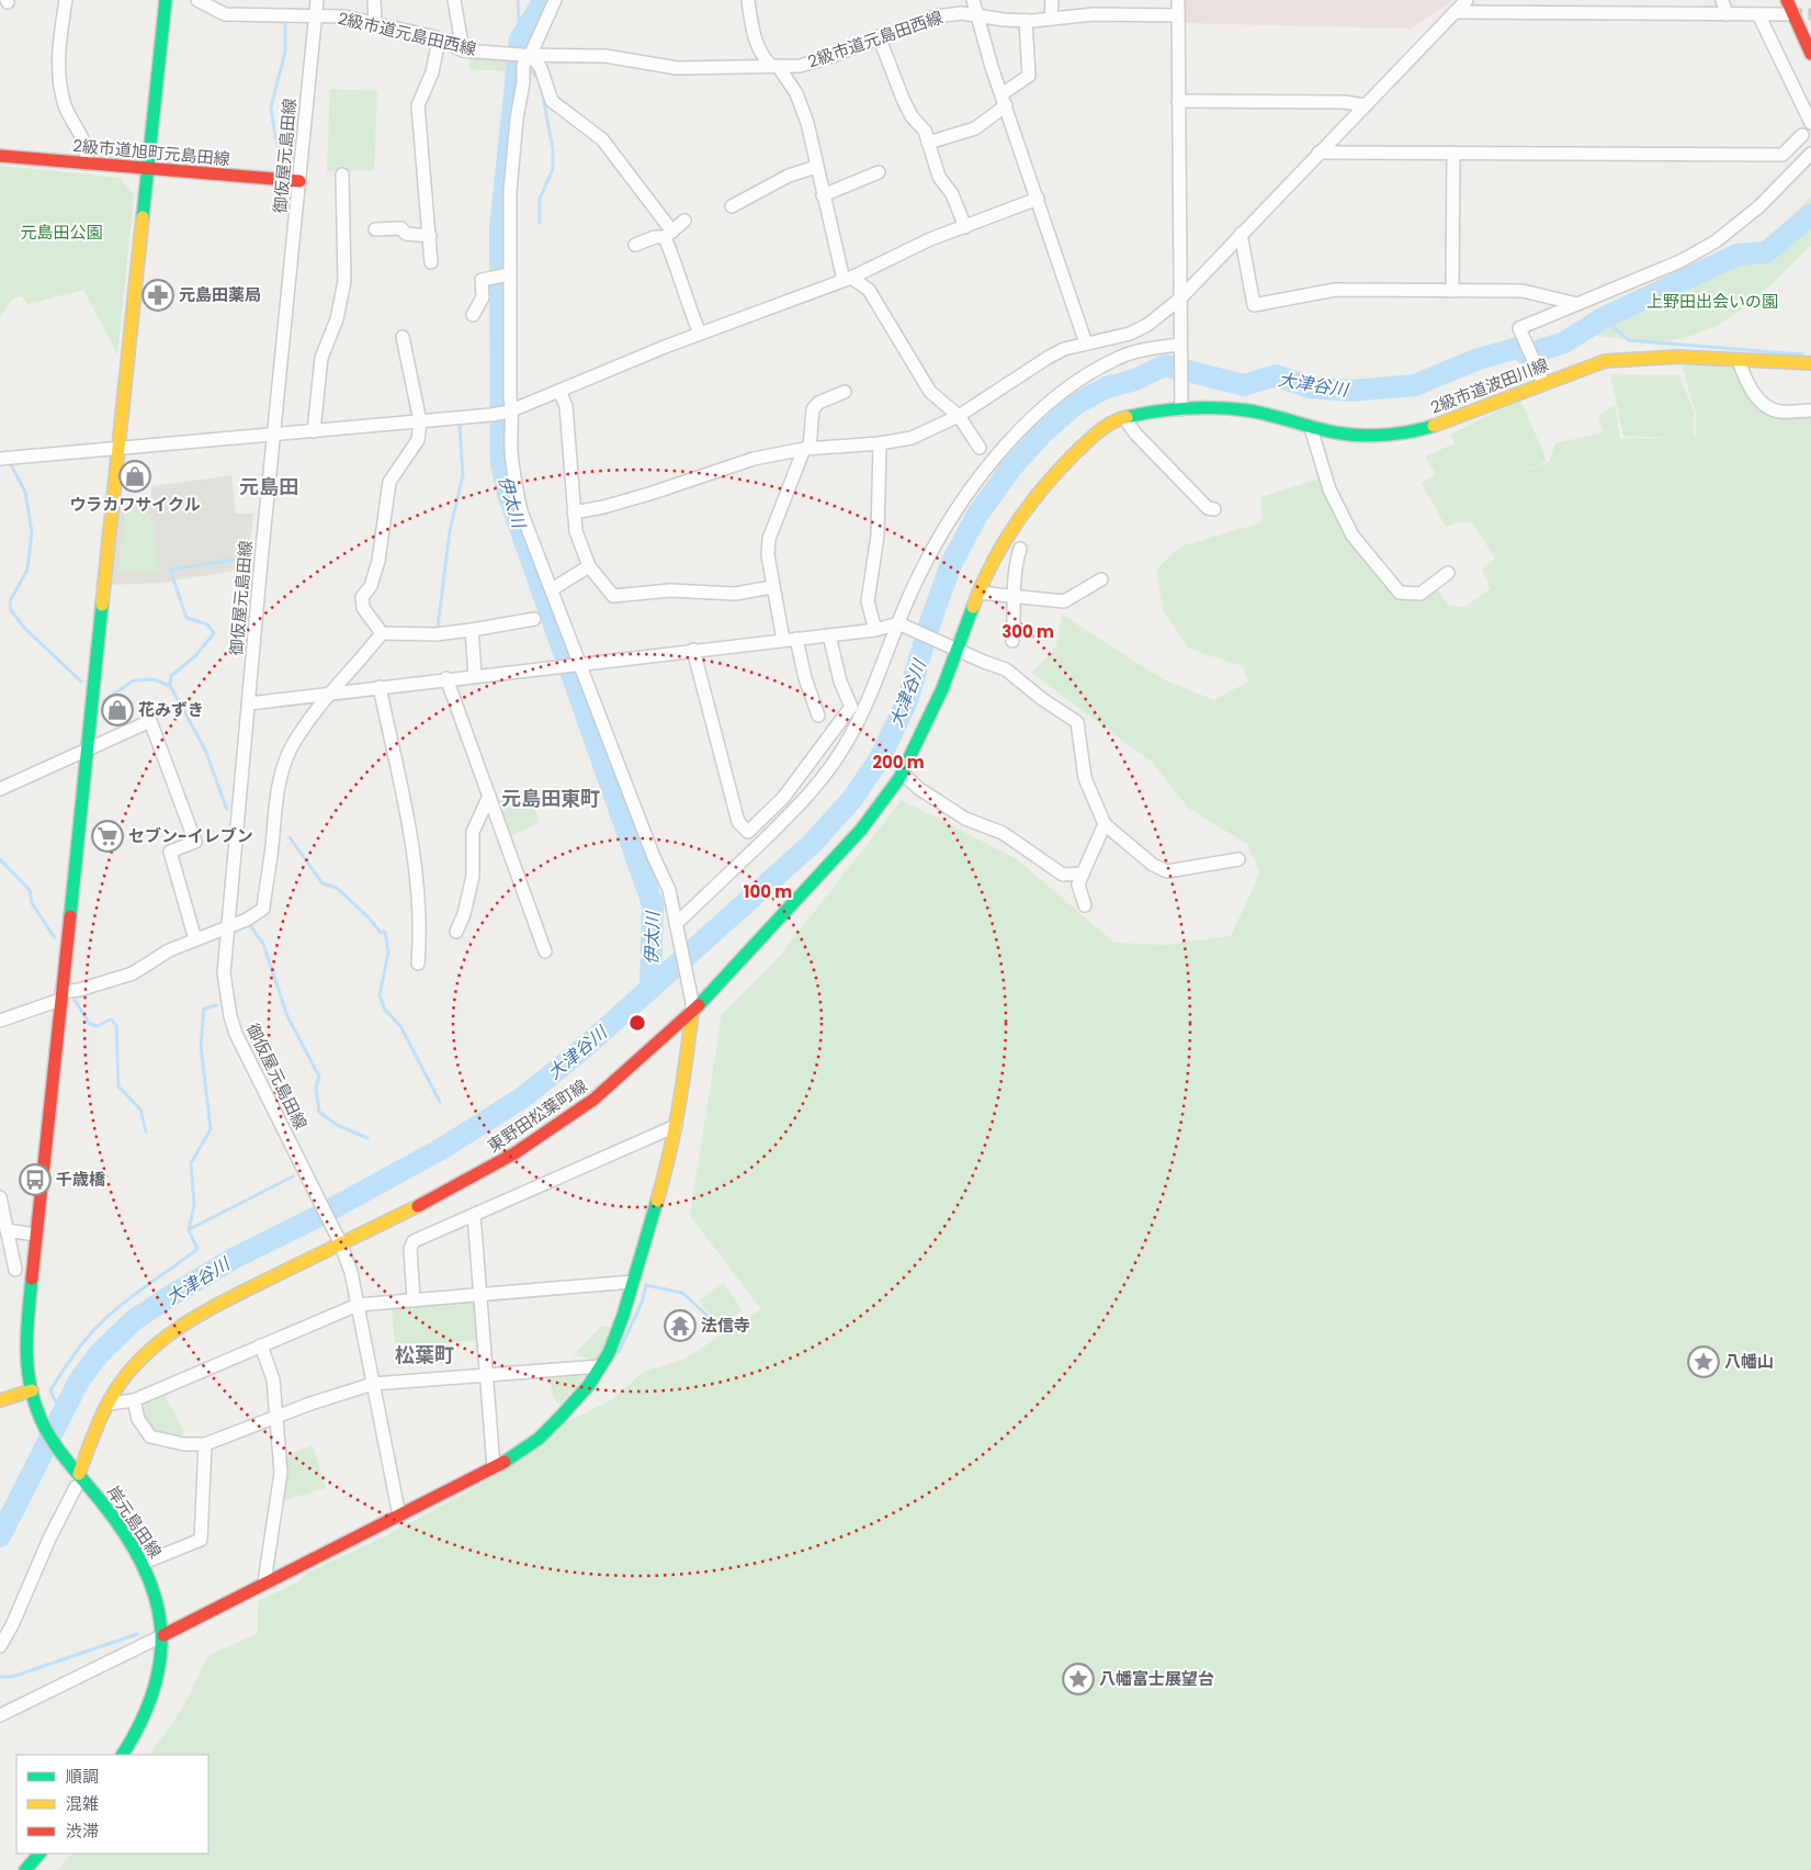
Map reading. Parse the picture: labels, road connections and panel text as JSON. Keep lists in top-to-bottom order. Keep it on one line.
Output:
{"streets":{"main road":["2級市道旭町元島田線","2級市道波田川線","東野田松葉町線","岸元島田線"],"street":["2級市道元島田西線","御仮屋元島田線"]},"crossings":[["2級市道元島田西線","御仮屋元島田線"],["2級市道旭町元島田線","御仮屋元島田線"],["2級市道旭町元島田線","岸元島田線"],["御仮屋元島田線","東野田松葉町線"],["2級市道波田川線","東野田松葉町線"],["東野田松葉町線","岸元島田線"]],"districts":["元島田","元島田東町","松葉町"],"water":["大津谷川","伊太川"],"parks":["元島田公園","上野田出会いの園"],"places":{"pharmacy":["元島田薬局"],"shop":["ウラカワサイクル","花みずき"],"supermarket":["セブン-イレブン"],"bus stop":["千歳橋"],"temple":["法信寺"],"place":["八幡山","八幡富士展望台"]},"legend":["順調","混雑","渋滞"],"rings":["300 m","200 m","100 m"]}
